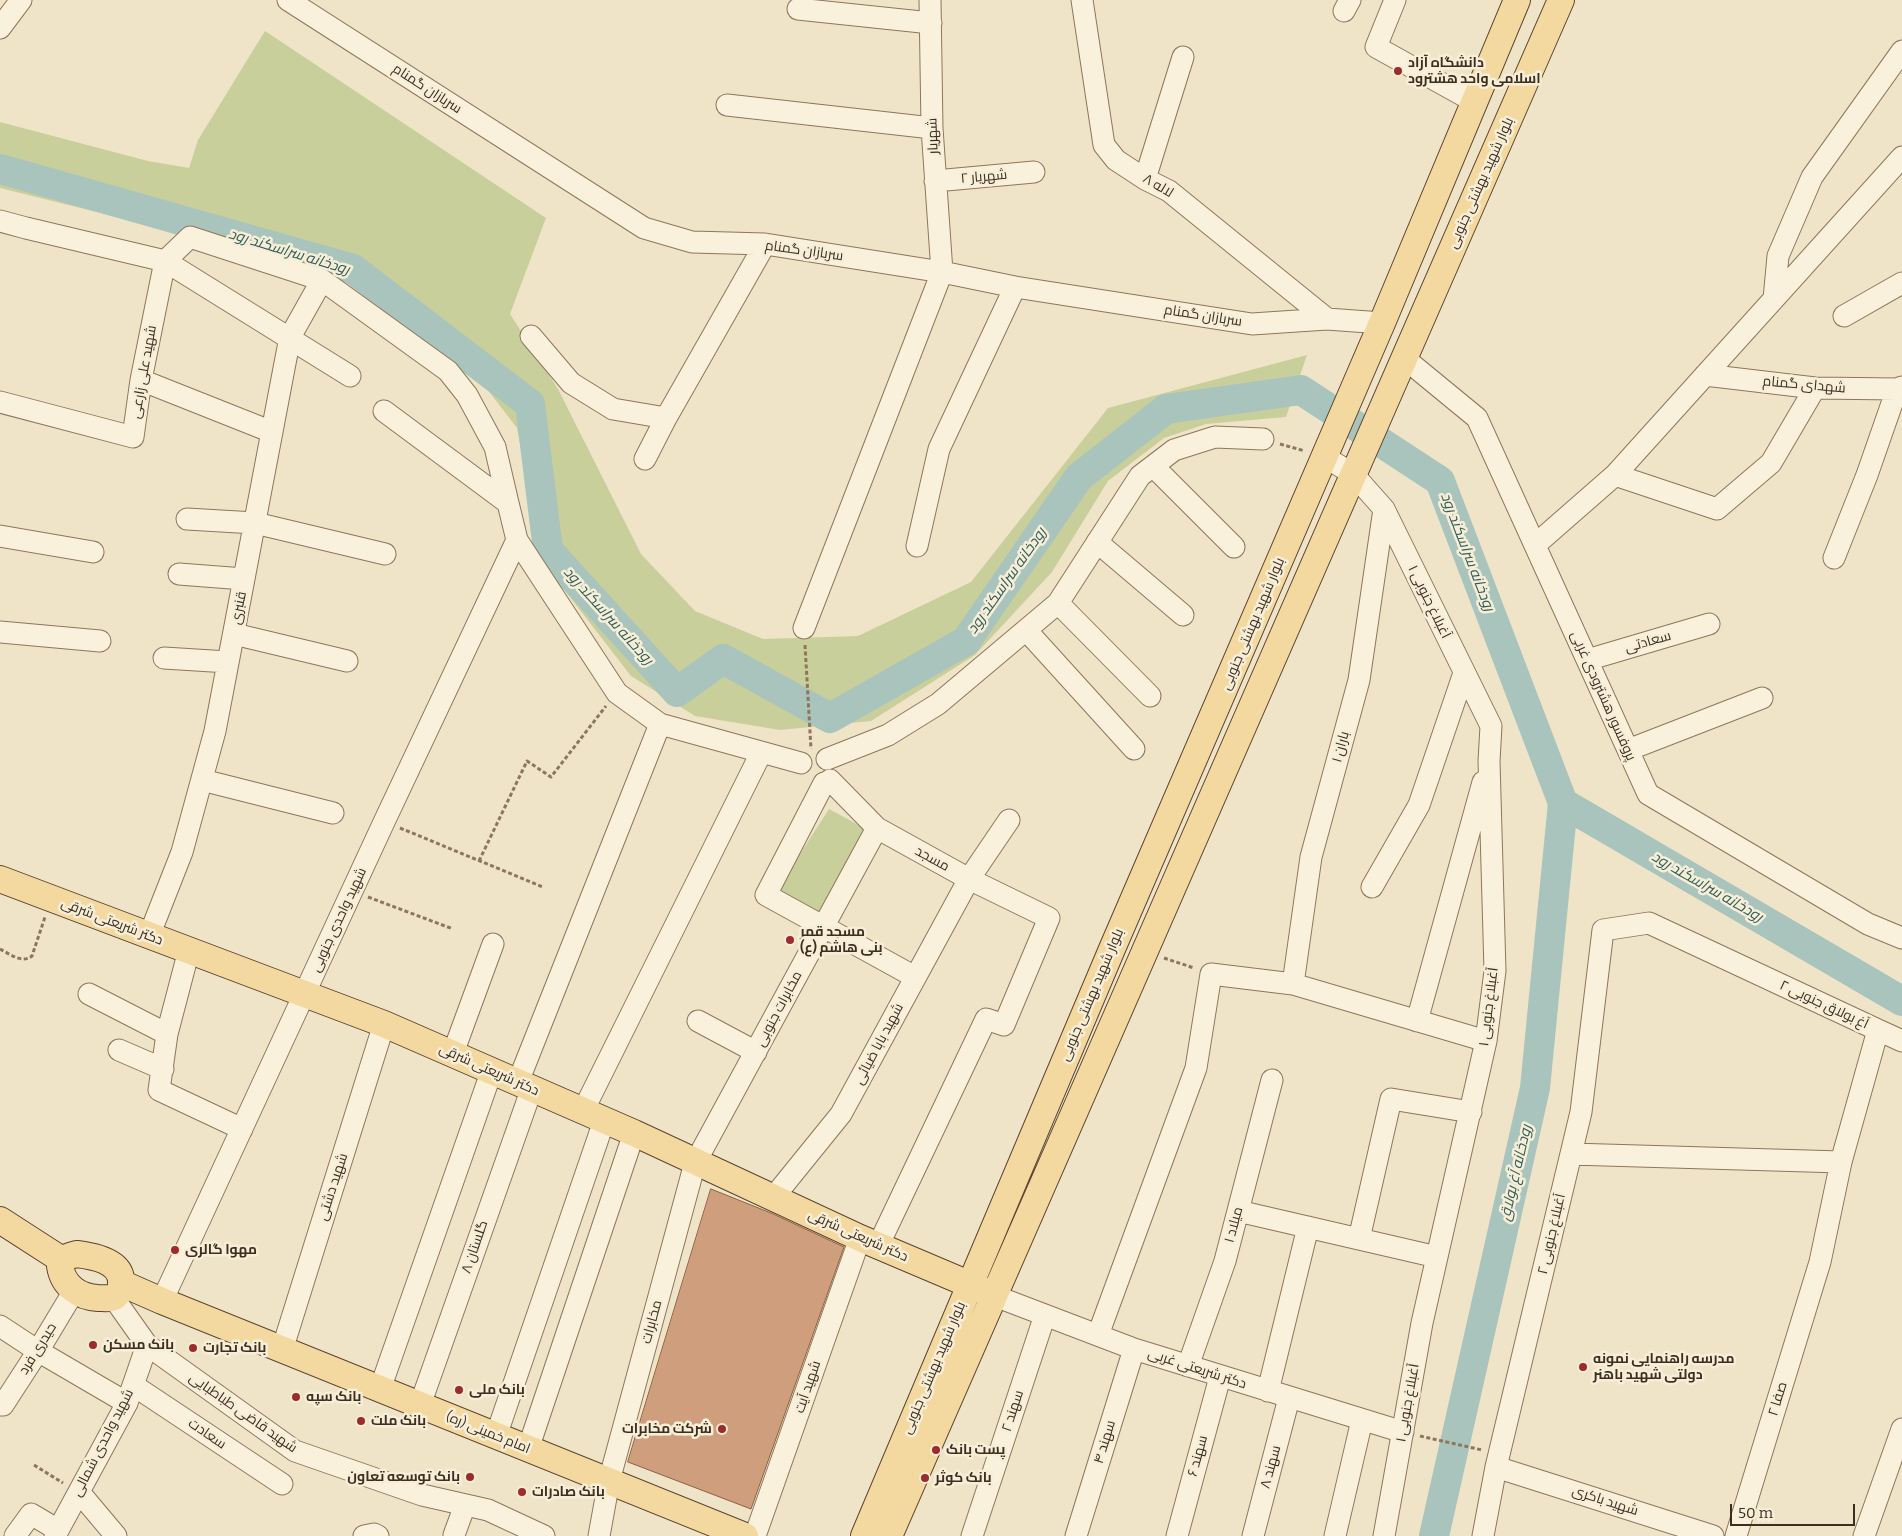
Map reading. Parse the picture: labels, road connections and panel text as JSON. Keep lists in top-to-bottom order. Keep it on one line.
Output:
{"streets":{"main road":["بلوار شهید بهشتی جنوبی","دکتر شریعتی شرقی","امام خمینی (ره)"],"street":["سربازان گمنام","شهریار","شهریار ۲","لاله ۸","شهيد علی زارعی","شهدای گمنام","آغبلاغ جنوبی ۱","قنبری","سعادتی","پروفسور هشترودی غربی","باران ۱","مسجد","شهید واحدی جنوبی","آغ بولاق جنوبی ۲","مخابرات جنوبی","شهيد بابا ضيائی","شهید دشتی","میلاد ۱","آغبلاغ جنوبی ۲","گلستان ۸","مخابرات","حیدری فرد","دکتر شریعتی غربی","شهید آیت","صفا ۲","سهند ۲","شهید قاضی طباطبایی","سعادت","سهند ۴","شهید واحدی شمالی","سهند ۶","سهند ۸","شهید باکری"]},"crossings":[["سربازان گمنام","شهریار"],["سربازان گمنام","بلوار شهید بهشتی جنوبی"],["سربازان گمنام","لاله ۸"],["شهریار","شهریار ۲"],["بلوار شهید بهشتی جنوبی","آغبلاغ جنوبی ۱"],["بلوار شهید بهشتی جنوبی","پروفسور هشترودی غربی"],["بلوار شهید بهشتی جنوبی","دکتر شریعتی شرقی"],["بلوار شهید بهشتی جنوبی","دکتر شریعتی غربی"],["آغبلاغ جنوبی ۱","باران ۱"],["آغبلاغ جنوبی ۱","دکتر شریعتی غربی"],["قنبری","دکتر شریعتی شرقی"],["سعادتی","پروفسور هشترودی غربی"],["مسجد","مخابرات جنوبی"],["مسجد","شهيد بابا ضيائی"],["مسجد","شهید آیت"],["شهید واحدی جنوبی","دکتر شریعتی شرقی"],["شهید واحدی جنوبی","امام خمینی (ره)"],["دکتر شریعتی شرقی","مخابرات جنوبی"],["دکتر شریعتی شرقی","شهيد بابا ضيائی"],["دکتر شریعتی شرقی","شهید دشتی"],["دکتر شریعتی شرقی","گلستان ۸"],["دکتر شریعتی شرقی","مخابرات"],["دکتر شریعتی شرقی","دکتر شریعتی غربی"],["دکتر شریعتی شرقی","شهید آیت"],["آغ بولاق جنوبی ۲","آغبلاغ جنوبی ۲"],["آغ بولاق جنوبی ۲","صفا ۲"],["مخابرات جنوبی","مخابرات"],["شهید دشتی","امام خمینی (ره)"],["میلاد ۱","دکتر شریعتی غربی"],["آغبلاغ جنوبی ۲","شهید باکری"],["گلستان ۸","امام خمینی (ره)"],["مخابرات","امام خمینی (ره)"],["حیدری فرد","امام خمینی (ره)"],["حیدری فرد","سعادت"],["دکتر شریعتی غربی","سهند ۲"],["دکتر شریعتی غربی","سهند ۴"],["دکتر شریعتی غربی","سهند ۶"],["دکتر شریعتی غربی","سهند ۸"],["شهید قاضی طباطبایی","شهید واحدی شمالی"],["سعادت","شهید واحدی شمالی"]],"water":["رودخانه سراسکند رود","رودخانه آغ بولاق"],"places":["دانشگاه آزاد اسلامی واحد هشترود","مسجد قمر بنی هاشم (ع)","مهوا گالری","بانک مسکن","بانک تجارت","مدرسه راهنمایی نمونه دولتی شهید باهنر","بانک ملی","بانک سپه","بانک ملت","شرکت مخابرات","پست بانک","بانک توسعه تعاون","بانک کوثر","بانک صادرات"],"scale_bar":"50 m"}
